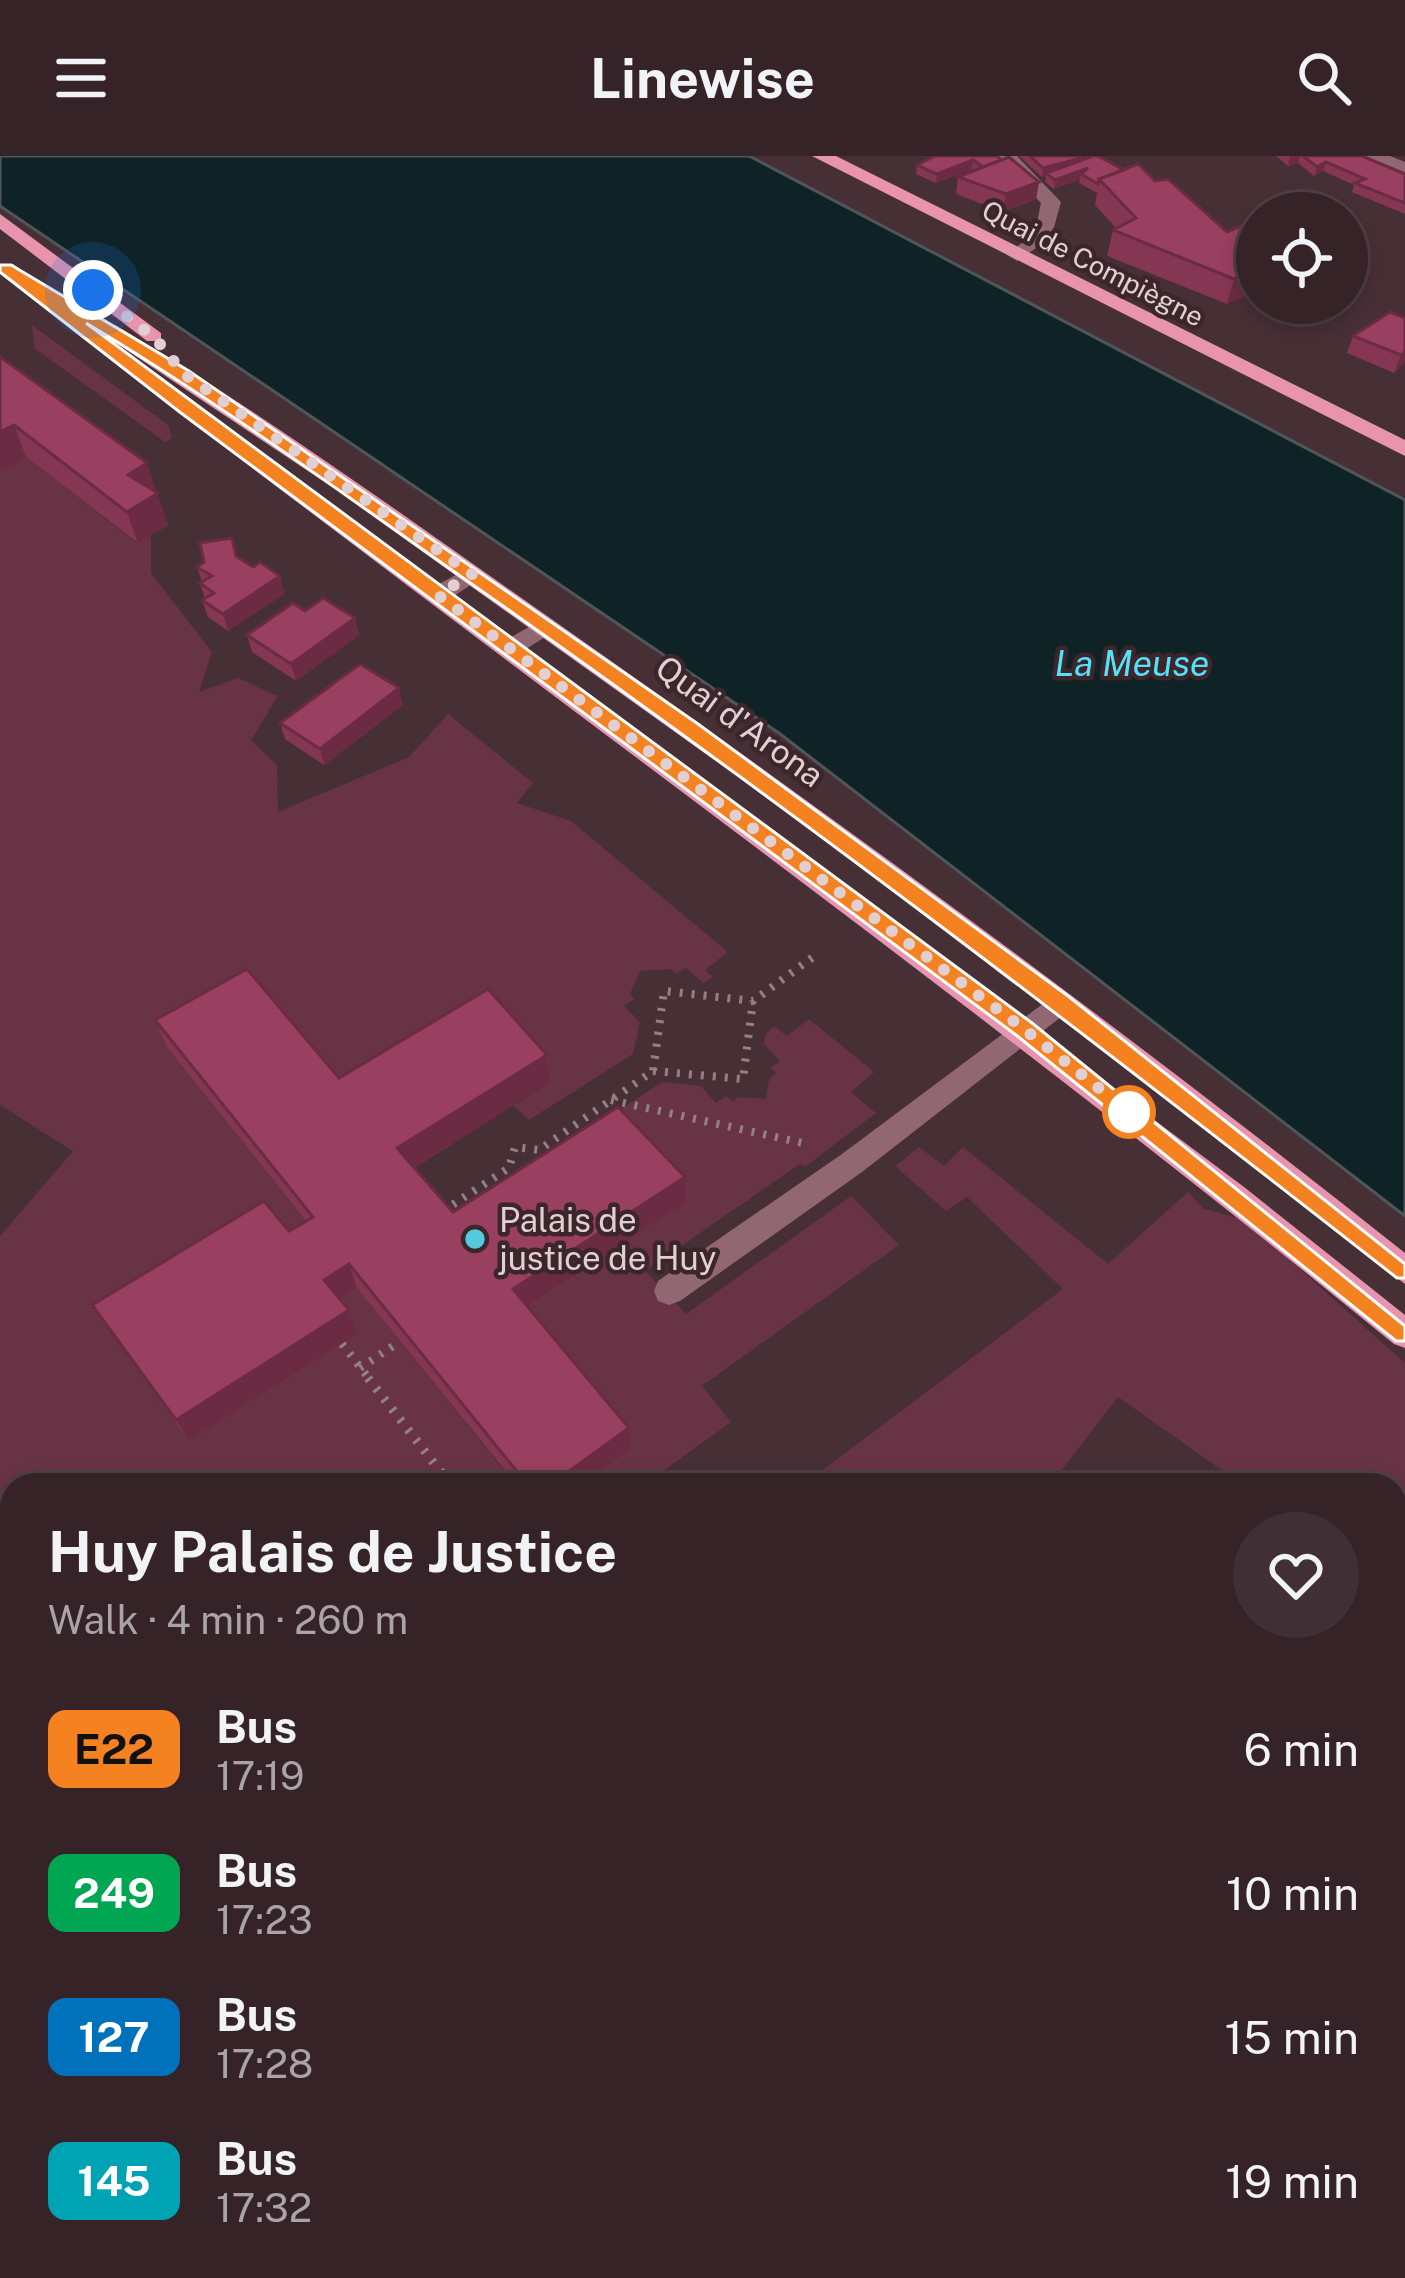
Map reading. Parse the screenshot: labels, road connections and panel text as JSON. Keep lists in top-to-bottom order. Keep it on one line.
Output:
{"streets":{"main road":["Quai de Compiègne","Quai d'Arona"]},"water":["La Meuse"],"places":["Palais de justice de Huy"],"lines":["bus line E22"],"page":{"header":"Linewise","heading":["Huy Palais de Justice","Walk · 4 min · 260 m"],"list":[{"mark":"E22","name":"Bus","note":"17:19","value":"6 min"},{"mark":"249","name":"Bus","note":"17:23","value":"10 min"},{"mark":"127","name":"Bus","note":"17:28","value":"15 min"},{"mark":"145","name":"Bus","note":"17:32","value":"19 min"}]}}
